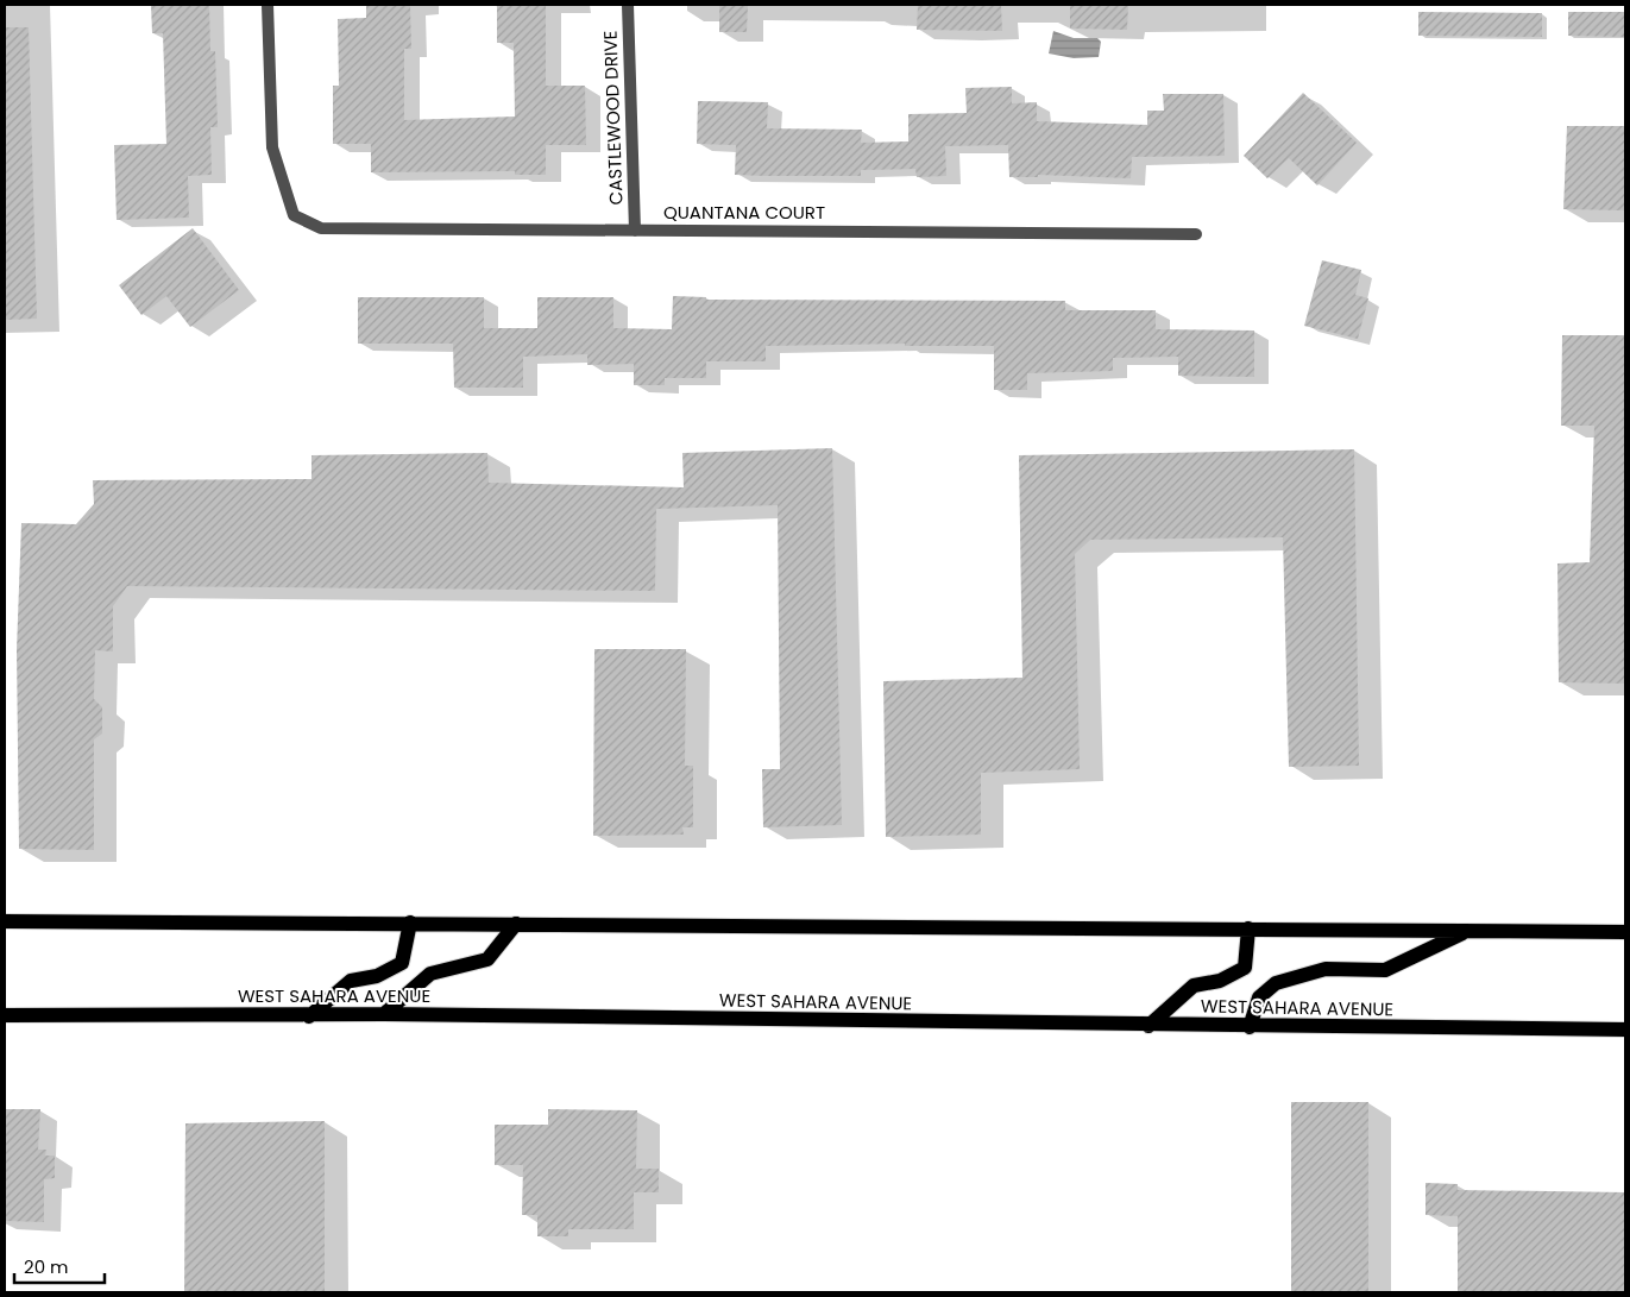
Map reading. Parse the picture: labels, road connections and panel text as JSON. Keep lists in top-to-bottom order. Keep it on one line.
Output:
{"streets":{"main road":["WEST SAHARA AVENUE"],"street":["CASTLEWOOD DRIVE","QUANTANA COURT"]},"crossings":[["CASTLEWOOD DRIVE","QUANTANA COURT"]],"scale_bar":"20 m"}
